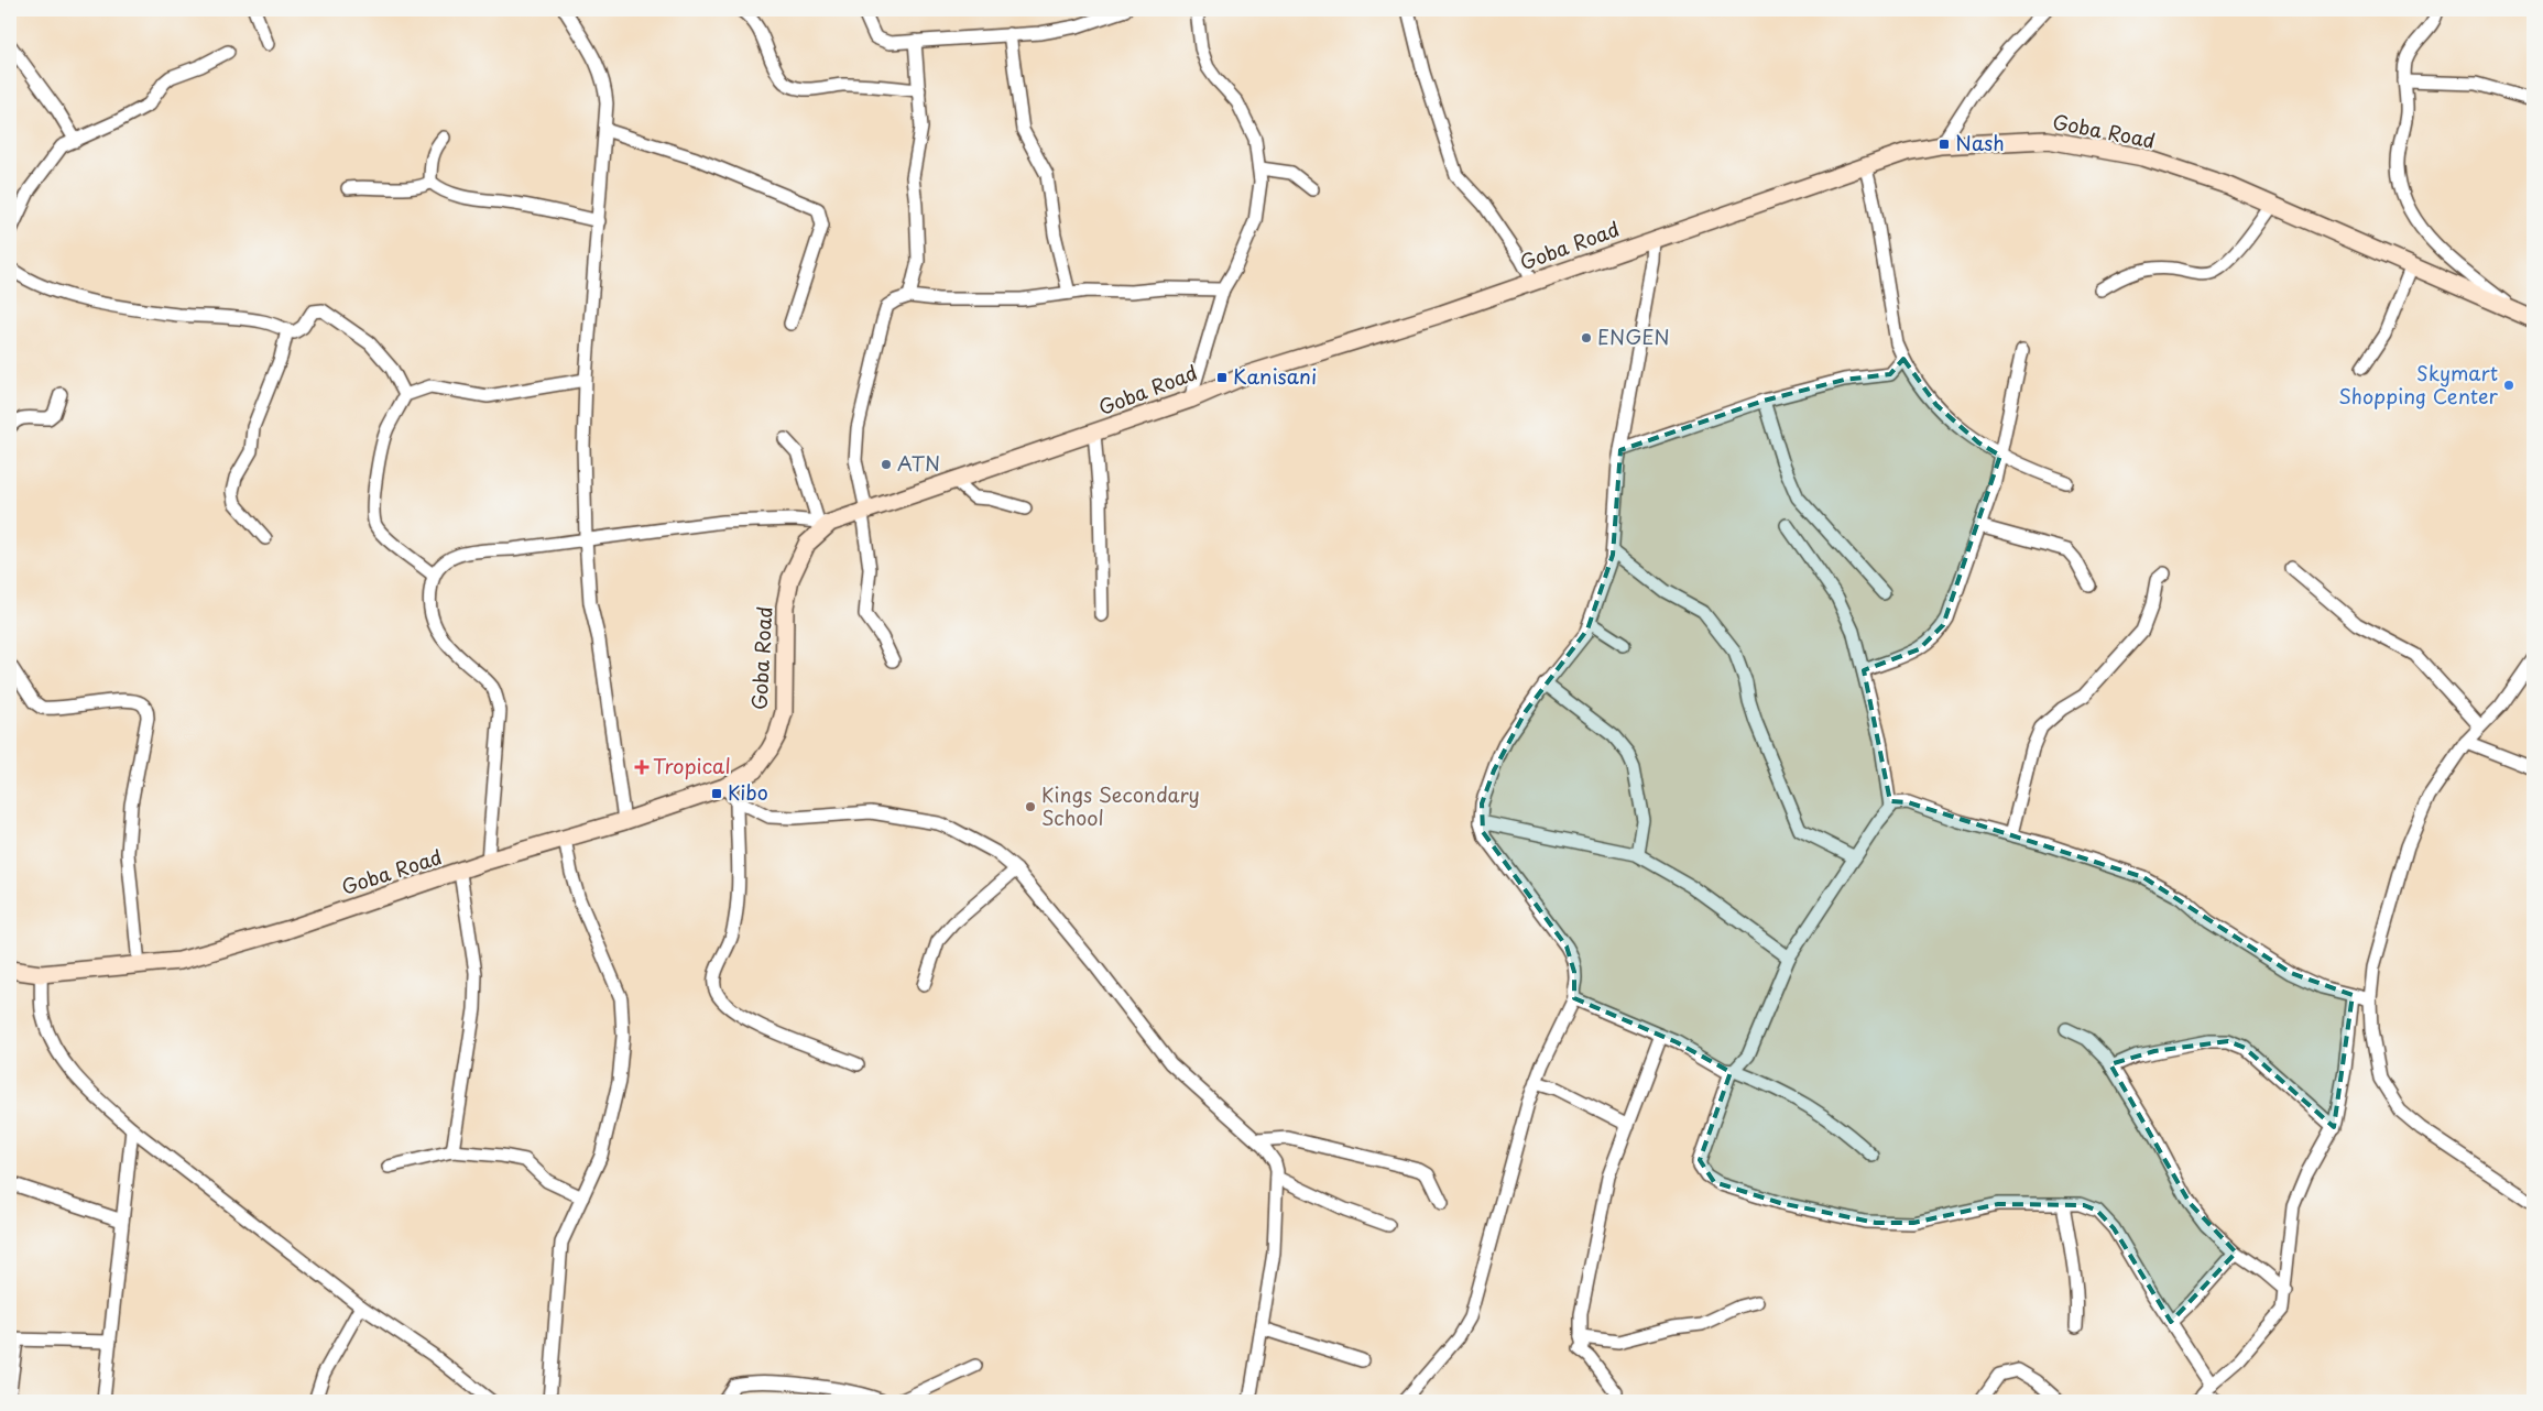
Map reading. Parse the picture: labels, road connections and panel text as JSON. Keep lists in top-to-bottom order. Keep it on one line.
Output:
{"streets":{"main road":["Goba Road"]},"places":{"transit":["Nash","Kanisani","Kibo"],"other":["ENGEN","Skymart Shopping Center","ATN","Kings Secondary School"],"health":["Tropical"]}}
